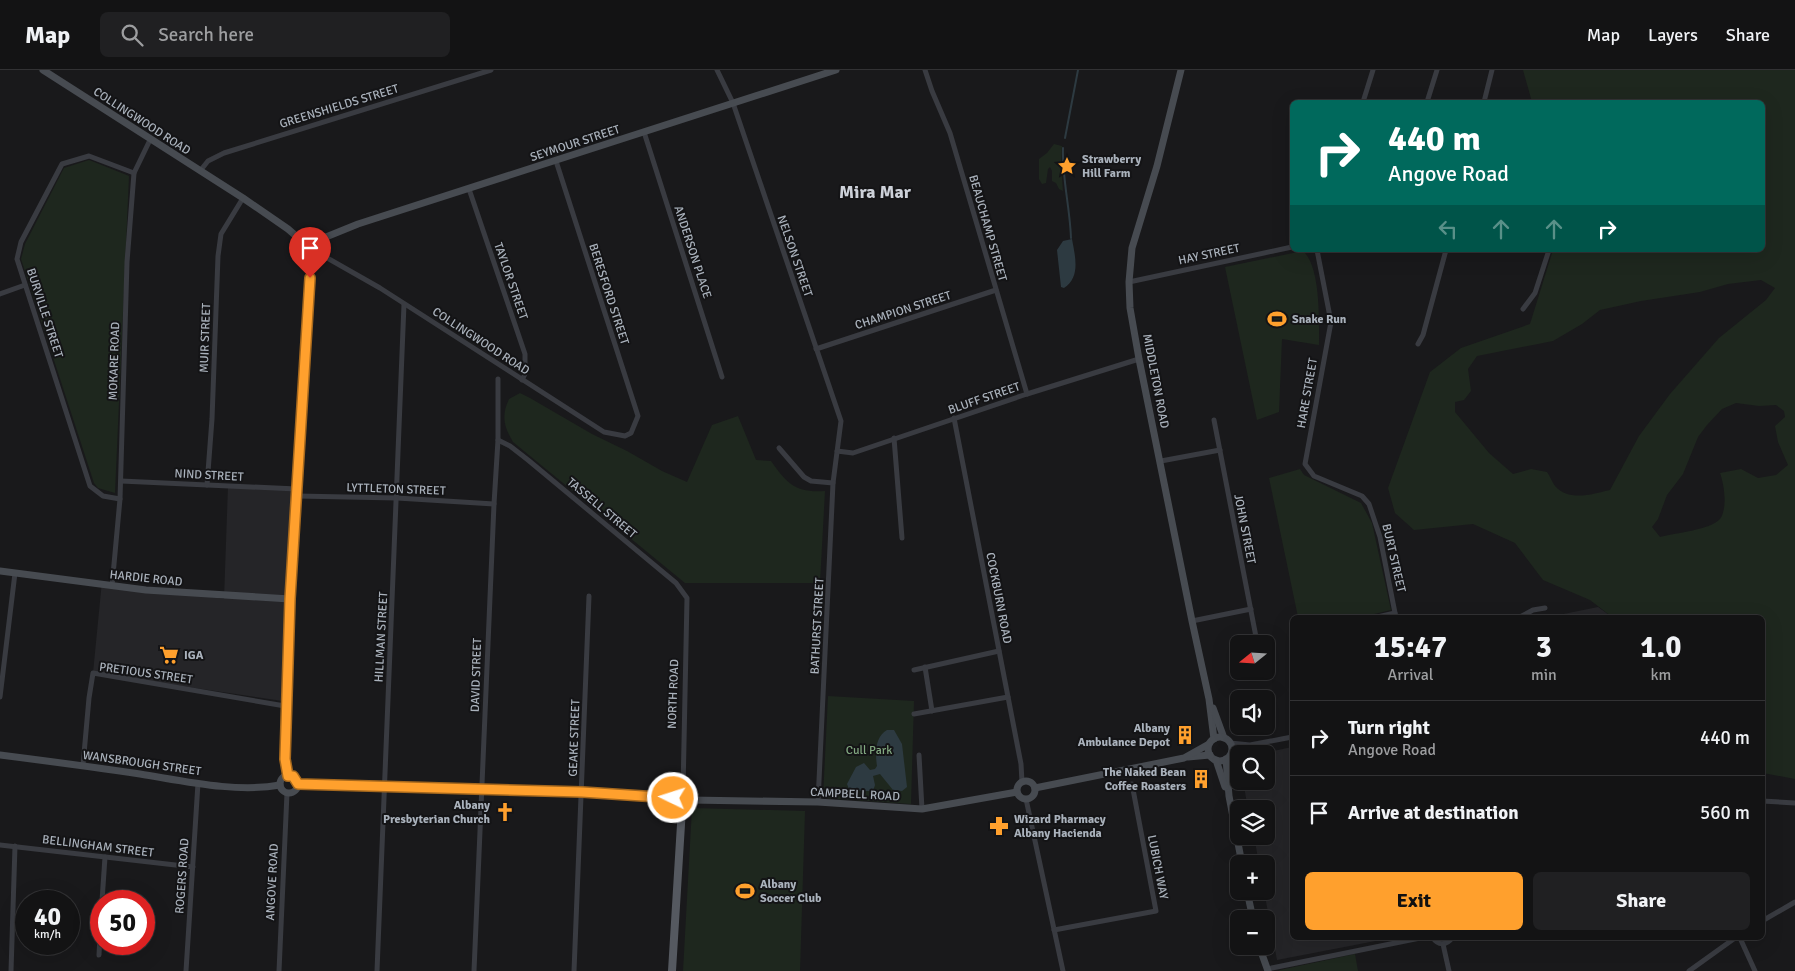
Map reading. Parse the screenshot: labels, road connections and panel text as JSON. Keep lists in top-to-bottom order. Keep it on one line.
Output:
{"streets":{"main road":["COLLINGWOOD ROAD","SEYMOUR STREET","MIDDLETON ROAD","HARDIE ROAD","WANSBROUGH STREET","CAMPBELL ROAD"],"street":["GREENSHIELDS STREET","BEAUCHAMP STREET","ANDERSON PLACE","HAY STREET","NELSON STREET","TAYLOR STREET","BERESFORD STREET","CHAMPION STREET","BURVILLE STREET","MUIR STREET","MOKARE ROAD","HARE STREET","BLUFF STREET","NIND STREET","LYTTLETON STREET","TASSELL STREET","JOHN STREET","BURT STREET","COCKBURN ROAD","BATHURST STREET","HILLMAN STREET","PRETIOUS STREET","DAVID STREET","NORTH ROAD","GEAKE STREET","BELLINGHAM STREET","LUBICH WAY","ROGERS ROAD","ANGOVE ROAD"]},"crossings":[["GREENSHIELDS STREET","COLLINGWOOD ROAD"],["COLLINGWOOD ROAD","SEYMOUR STREET"],["COLLINGWOOD ROAD","TAYLOR STREET"],["COLLINGWOOD ROAD","BERESFORD STREET"],["COLLINGWOOD ROAD","MUIR STREET"],["COLLINGWOOD ROAD","MOKARE ROAD"],["COLLINGWOOD ROAD","HILLMAN STREET"],["SEYMOUR STREET","ANDERSON PLACE"],["SEYMOUR STREET","NELSON STREET"],["SEYMOUR STREET","TAYLOR STREET"],["SEYMOUR STREET","BERESFORD STREET"],["BEAUCHAMP STREET","CHAMPION STREET"],["BEAUCHAMP STREET","BLUFF STREET"],["HAY STREET","MIDDLETON ROAD"],["NELSON STREET","CHAMPION STREET"],["NELSON STREET","BLUFF STREET"],["NELSON STREET","BATHURST STREET"],["BURVILLE STREET","MOKARE ROAD"],["MUIR STREET","NIND STREET"],["MOKARE ROAD","NIND STREET"],["MOKARE ROAD","HARDIE ROAD"],["MIDDLETON ROAD","BLUFF STREET"],["HARE STREET","BURT STREET"],["BLUFF STREET","COCKBURN ROAD"],["BLUFF STREET","BATHURST STREET"],["NIND STREET","LYTTLETON STREET"],["LYTTLETON STREET","HILLMAN STREET"],["LYTTLETON STREET","DAVID STREET"],["TASSELL STREET","DAVID STREET"],["TASSELL STREET","NORTH ROAD"],["COCKBURN ROAD","CAMPBELL ROAD"],["BATHURST STREET","CAMPBELL ROAD"],["PRETIOUS STREET","WANSBROUGH STREET"],["NORTH ROAD","CAMPBELL ROAD"],["WANSBROUGH STREET","ROGERS ROAD"],["WANSBROUGH STREET","ANGOVE ROAD"],["BELLINGHAM STREET","ROGERS ROAD"]],"districts":["Mira Mar"],"parks":["Cull Park"],"places":{"place":["Strawberry Hill Farm"],"sports":["Snake Run","Albany Soccer Club"],"supermarket":["IGA"],"building":["Albany Ambulance Depot","The Naked Bean Coffee Roasters"],"church":["Albany Presbyterian Church"],"pharmacy":["Wizard Pharmacy Albany Hacienda"]},"north":"left","page":{"header":"Map","search":"Search here","nav":["Map","Layers","Share"],"turn":["440 m","Angove Road"],"eta":["15:47","Arrival","3","min","1.0","km"],"map_buttons":["+","−"],"list":[{"name":"Turn right","note":"Angove Road","value":"440 m"},{"name":"Arrive at destination","value":"560 m"}],"buttons":["Exit","Share"],"speed":"40 km/h","limit":"50"}}
